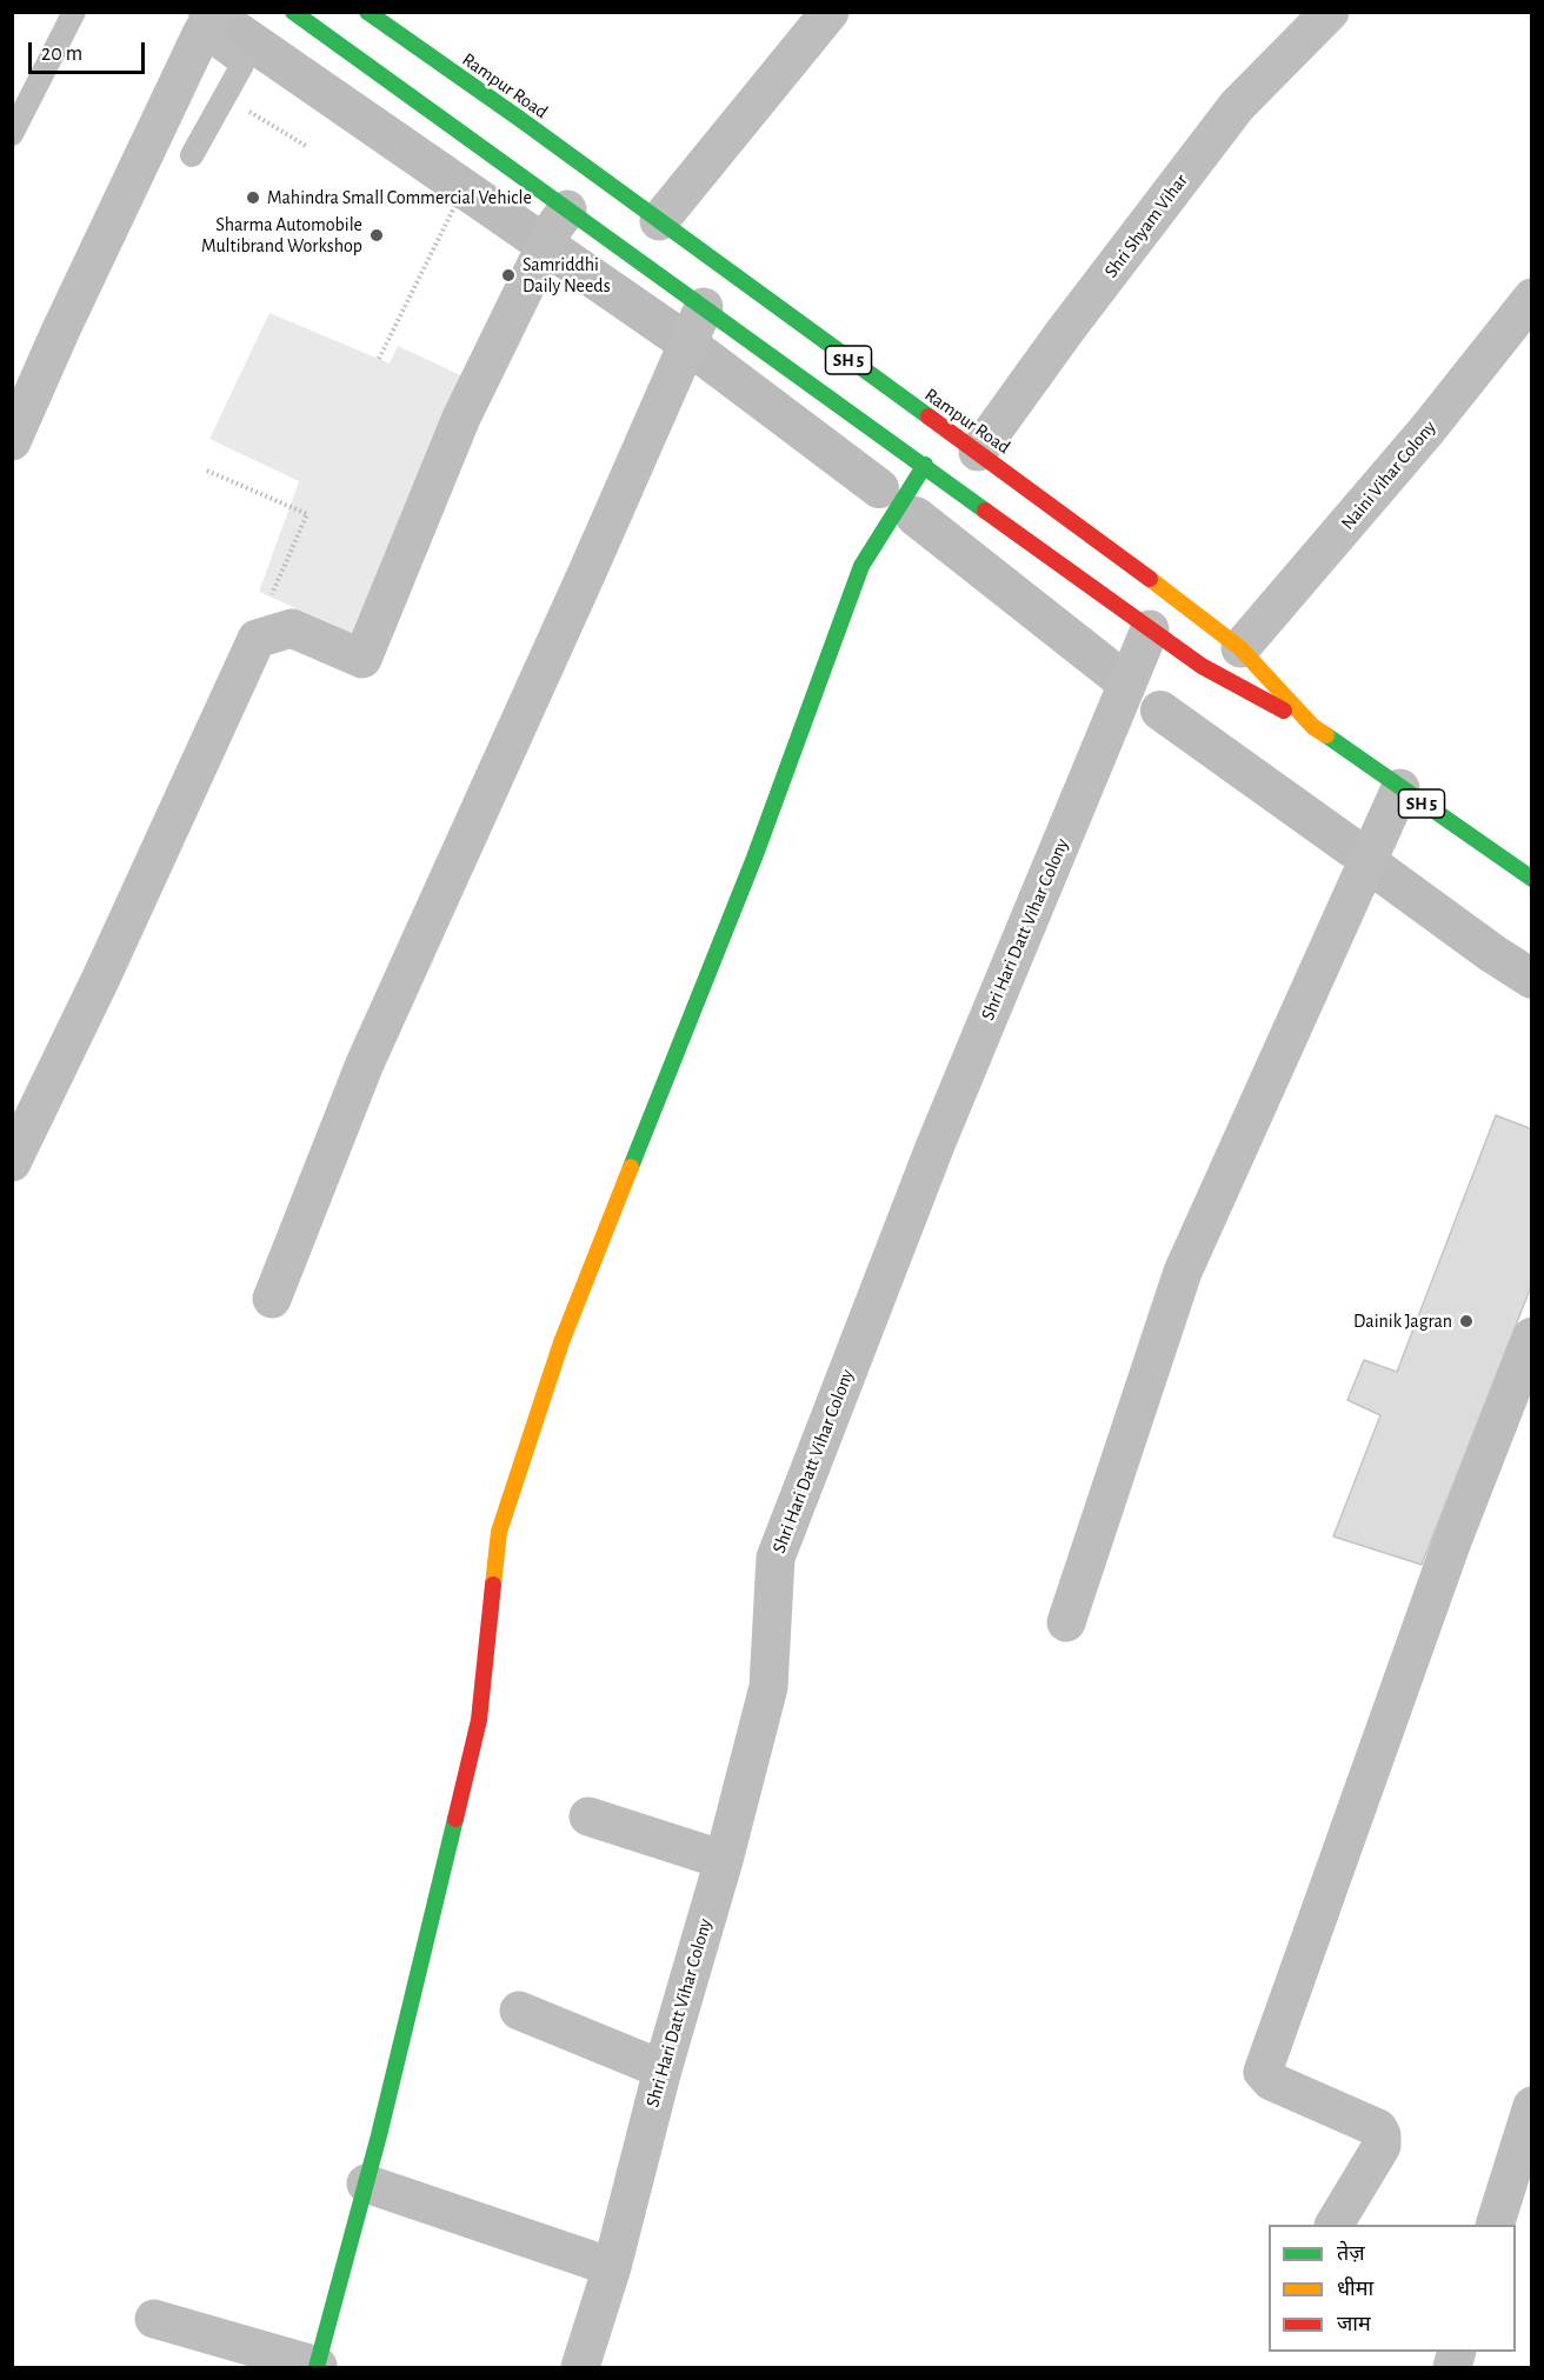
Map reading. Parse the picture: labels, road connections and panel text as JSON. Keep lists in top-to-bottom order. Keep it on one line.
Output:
{"streets":{"main road":["Rampur Road","SH 5"],"street":["Shri Shyam Vihar","Naini Vihar Colony","Shri Hari Datt Vihar Colony"]},"crossings":[["Rampur Road","Shri Shyam Vihar"],["Rampur Road","Naini Vihar Colony"]],"places":["Mahindra Small Commercial Vehicle","Sharma Automobile Multibrand Workshop","Samriddhi Daily Needs","Dainik Jagran"],"legend":["तेज़","धीमा","जाम"],"scale_bar":"20 m"}
